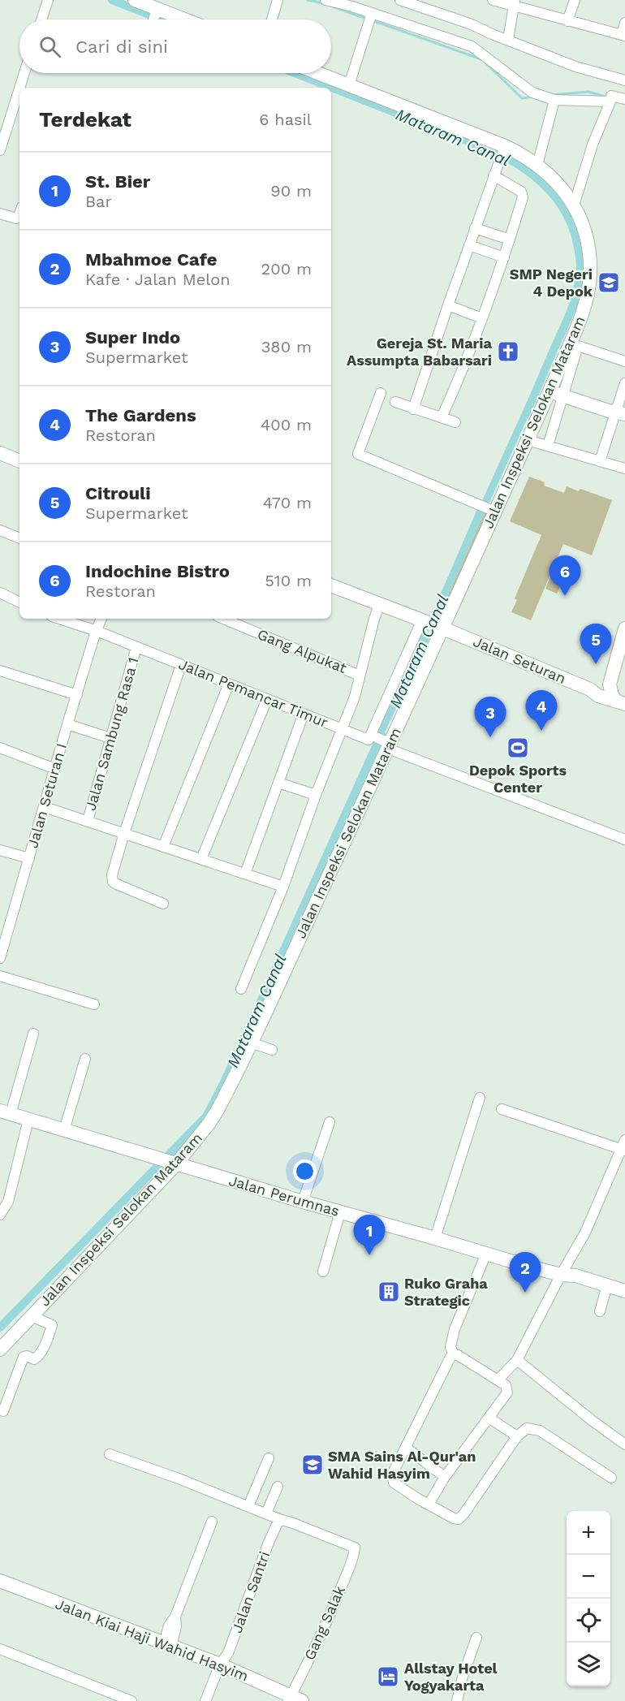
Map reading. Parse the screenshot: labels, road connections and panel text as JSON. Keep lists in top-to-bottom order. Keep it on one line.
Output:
{"streets":{"main road":["Jalan Inspeksi Selokan Mataram","Jalan Seturan","Jalan Perumnas","Jalan Kiai Haji Wahid Hasyim"],"street":["Gang Alpukat","Jalan Pemancar Timur","Jalan Sambung Rasa 1","Jalan Seturan I","Jalan Santri","Gang Salak"]},"crossings":[["Jalan Inspeksi Selokan Mataram","Jalan Seturan"],["Jalan Inspeksi Selokan Mataram","Jalan Perumnas"],["Gang Alpukat","Jalan Pemancar Timur"],["Jalan Seturan","Jalan Pemancar Timur"],["Jalan Pemancar Timur","Jalan Sambung Rasa 1"],["Jalan Pemancar Timur","Jalan Seturan I"],["Jalan Santri","Gang Salak"],["Jalan Santri","Jalan Kiai Haji Wahid Hasyim"],["Gang Salak","Jalan Kiai Haji Wahid Hasyim"]],"water":["Mataram Canal"],"places":{"school or university":["SMP Negeri 4 Depok","SMA Sains Al-Qur'an Wahid Hasyim"],"church":["Gereja St. Maria Assumpta Babarsari"],"sports":["Depok Sports Center"],"building":["Ruko Graha Strategic"],"hotel":["Allstay Hotel Yogyakarta"]},"page":{"search":"Cari di sini","heading":["Terdekat","6 hasil"],"list":[{"mark":"1","name":"St. Bier","note":"Bar","value":"90 m"},{"mark":"2","name":"Mbahmoe Cafe","note":"Kafe · Jalan Melon","value":"200 m"},{"mark":"3","name":"Super Indo","note":"Supermarket","value":"380 m"},{"mark":"4","name":"The Gardens","note":"Restoran","value":"400 m"},{"mark":"5","name":"Citrouli","note":"Supermarket","value":"470 m"},{"mark":"6","name":"Indochine Bistro","note":"Restoran","value":"510 m"}],"pins":["6","5","4","3","1","2"],"map_buttons":["+","−"]}}
